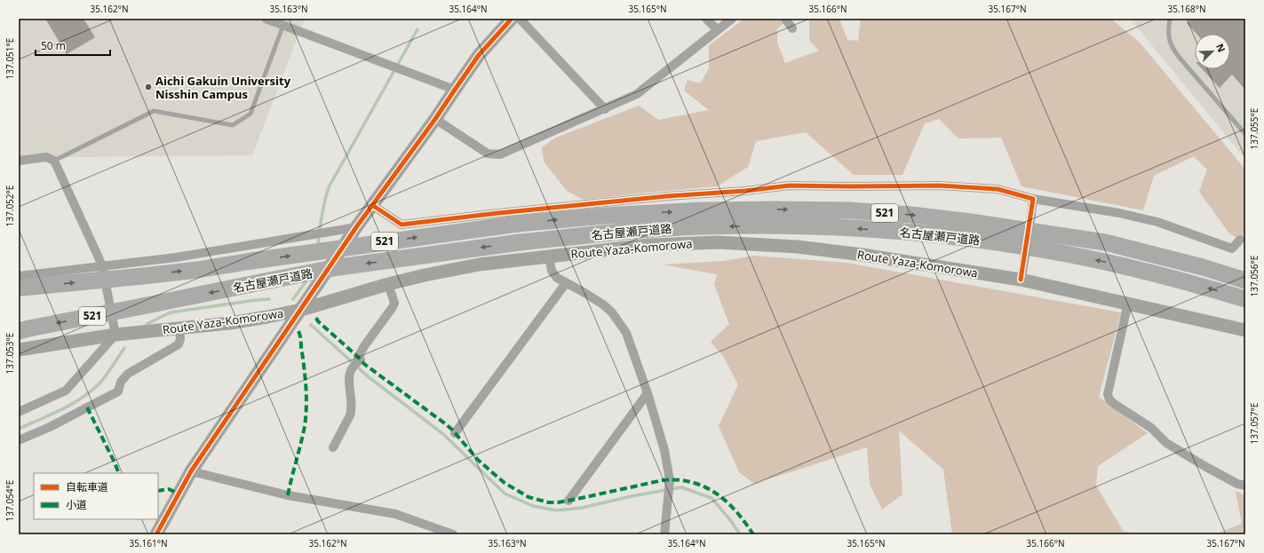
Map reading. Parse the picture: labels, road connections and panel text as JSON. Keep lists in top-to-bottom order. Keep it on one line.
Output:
{"streets":{"highway":["521","名古屋瀬戸道路"],"main road":["Route Yaza-Komorowa"]},"places":["Aichi Gakuin University Nisshin Campus"],"legend":["自転車道","小道"],"scale_bar":"50 m","north":"top right","coordinates":["35.162°N","35.163°N","35.164°N","35.165°N","35.166°N","35.167°N","35.168°N","137.051°E","137.055°E","137.052°E","137.056°E","137.053°E","137.057°E","137.054°E","35.161°N"]}
